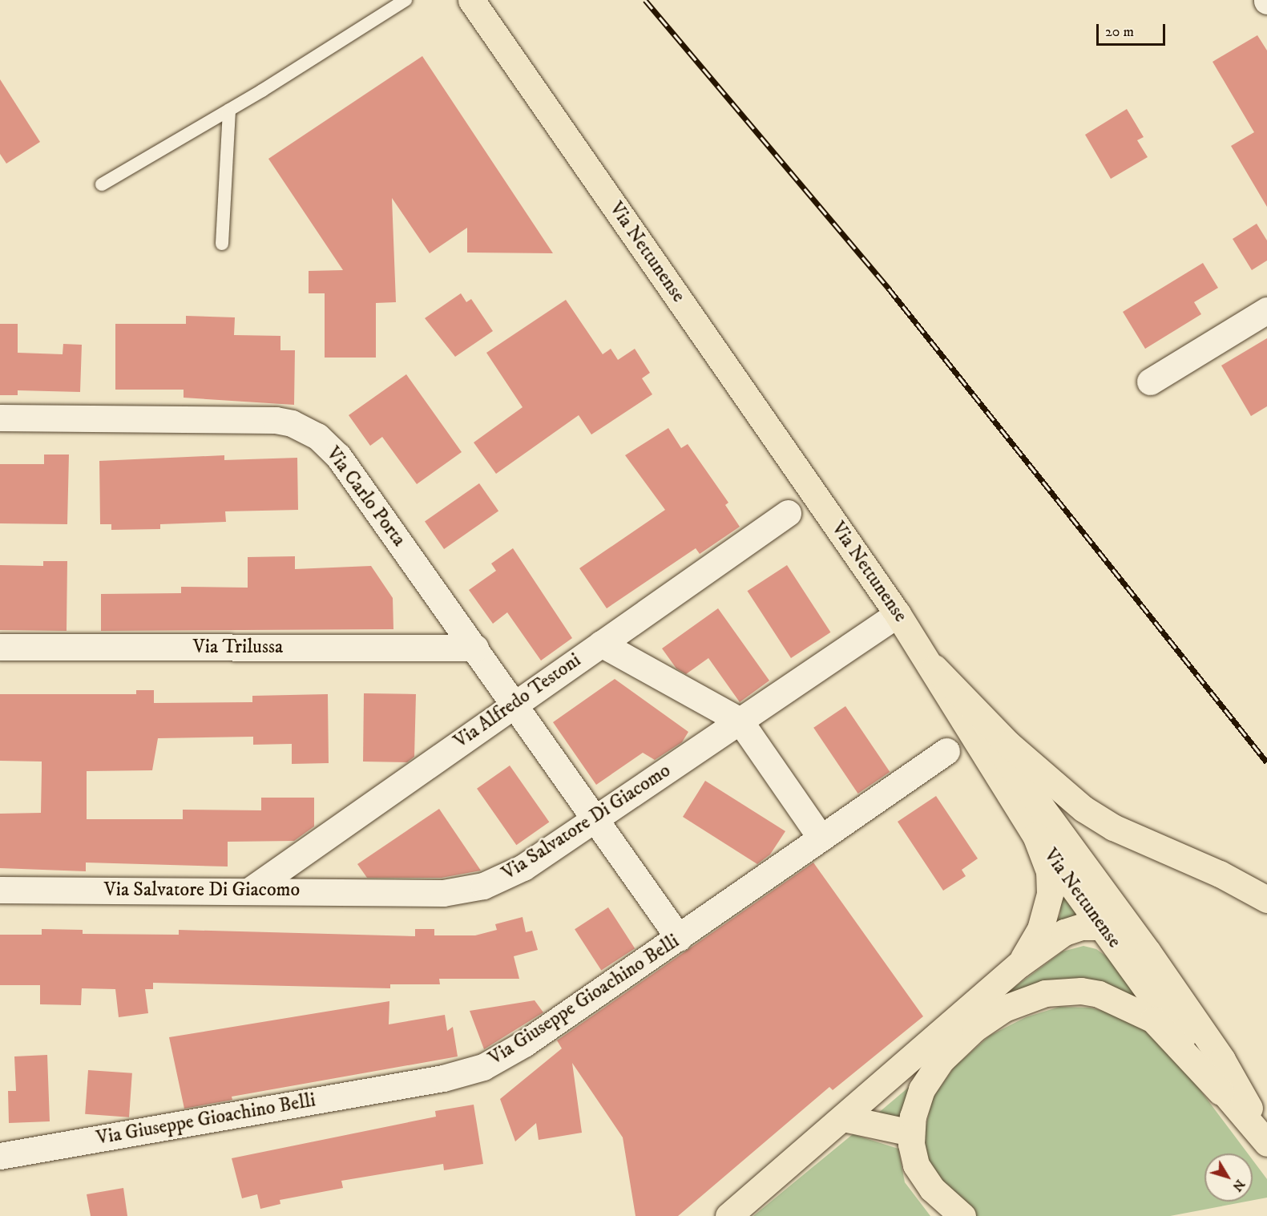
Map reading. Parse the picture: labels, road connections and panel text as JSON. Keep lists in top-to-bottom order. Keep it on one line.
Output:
{"streets":{"main road":["Via Nettunense"],"street":["Via Carlo Porta","Via Trilussa","Via Alfredo Testoni","Via Salvatore Di Giacomo","Via Giuseppe Gioachino Belli"]},"crossings":[["Via Nettunense","Via Salvatore Di Giacomo"],["Via Carlo Porta","Via Trilussa"],["Via Carlo Porta","Via Alfredo Testoni"],["Via Carlo Porta","Via Salvatore Di Giacomo"],["Via Carlo Porta","Via Giuseppe Gioachino Belli"],["Via Alfredo Testoni","Via Salvatore Di Giacomo"]],"scale_bar":"20 m","north":"bottom right"}
